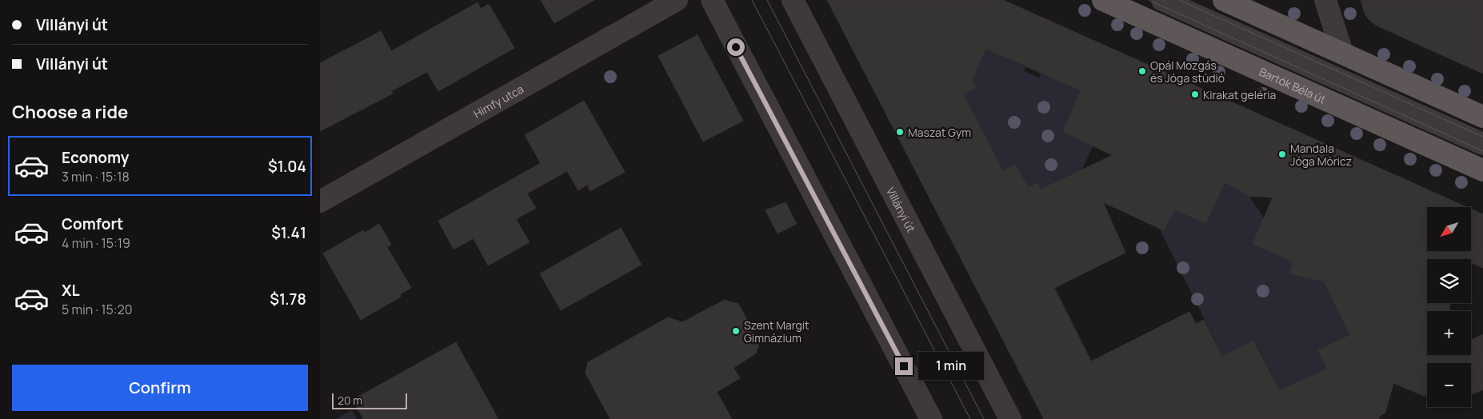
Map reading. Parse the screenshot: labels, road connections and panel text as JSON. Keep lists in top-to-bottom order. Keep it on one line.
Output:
{"streets":{"main road":["Bartók Béla út"],"street":["Himfy utca","Villányi út"]},"places":["Opál Mozgás és Jóga stúdió","Kirakat geléria","Maszat Gym","Mandala Jóga Móricz","Szent Margit Gimnázium"],"scale_bar":"20 m","north":"bottom left","page":{"banner":["Villányi út","Villányi út"],"heading":"Choose a ride","list":[{"name":"Economy","note":"3 min · 15:18","value":"$1.04"},{"name":"Comfort","note":"4 min · 15:19","value":"$1.41"},{"name":"XL","note":"5 min · 15:20","value":"$1.78"}],"map_buttons":["+","−"],"bubble":"1 min","buttons":"Confirm","scale":"20 m"}}
